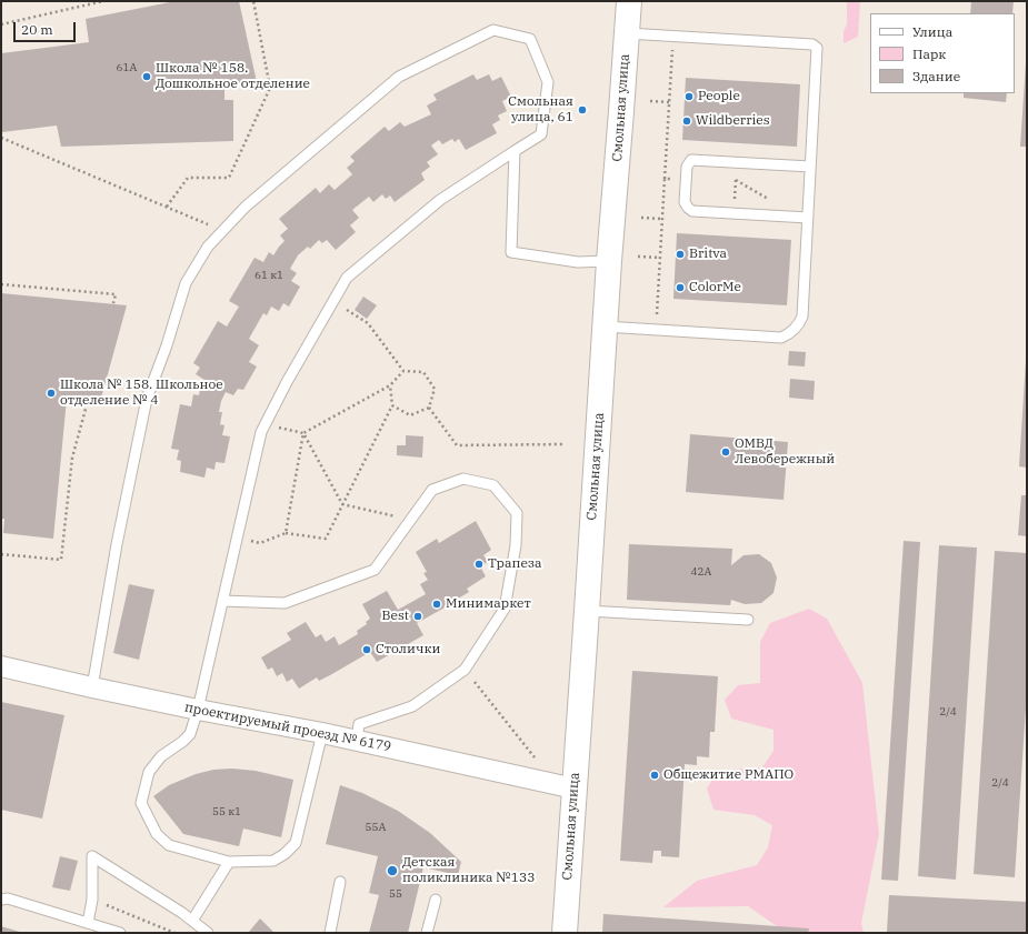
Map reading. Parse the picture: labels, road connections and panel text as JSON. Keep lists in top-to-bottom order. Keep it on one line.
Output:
{"streets":{"street":["Смольная улица","проектируемый проезд № 6179"]},"crossings":[["Смольная улица","проектируемый проезд № 6179"]],"places":["Школа № 158. Дошкольное отделение","People","Смольная улица, 61","Wildberries","Britva","ColorMe","Школа № 158. Школьное отделение № 4","ОМВД Левобережный","Трапеза","Минимаркет","Best","Столички","Общежитие РМАПО","Детская поликлиника №133"],"house_numbers":["61А","61 к1","42А","2/4","2/4","55 к1","55А","55"],"legend":["Улица","Парк","Здание"],"scale_bar":"20 m"}
